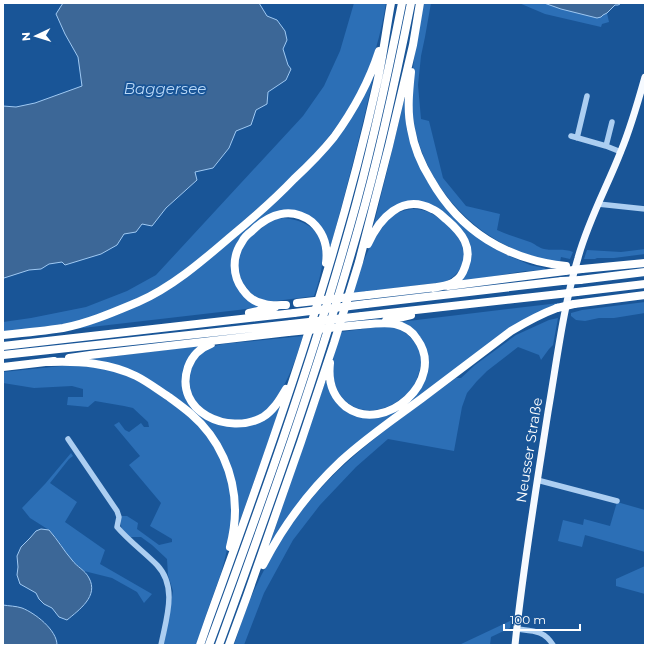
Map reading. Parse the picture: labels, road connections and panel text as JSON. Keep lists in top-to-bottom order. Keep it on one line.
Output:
{"streets":{"main road":["Neusser Straße"]},"water":["Baggersee"],"scale_bar":"100 m","north":"left"}
